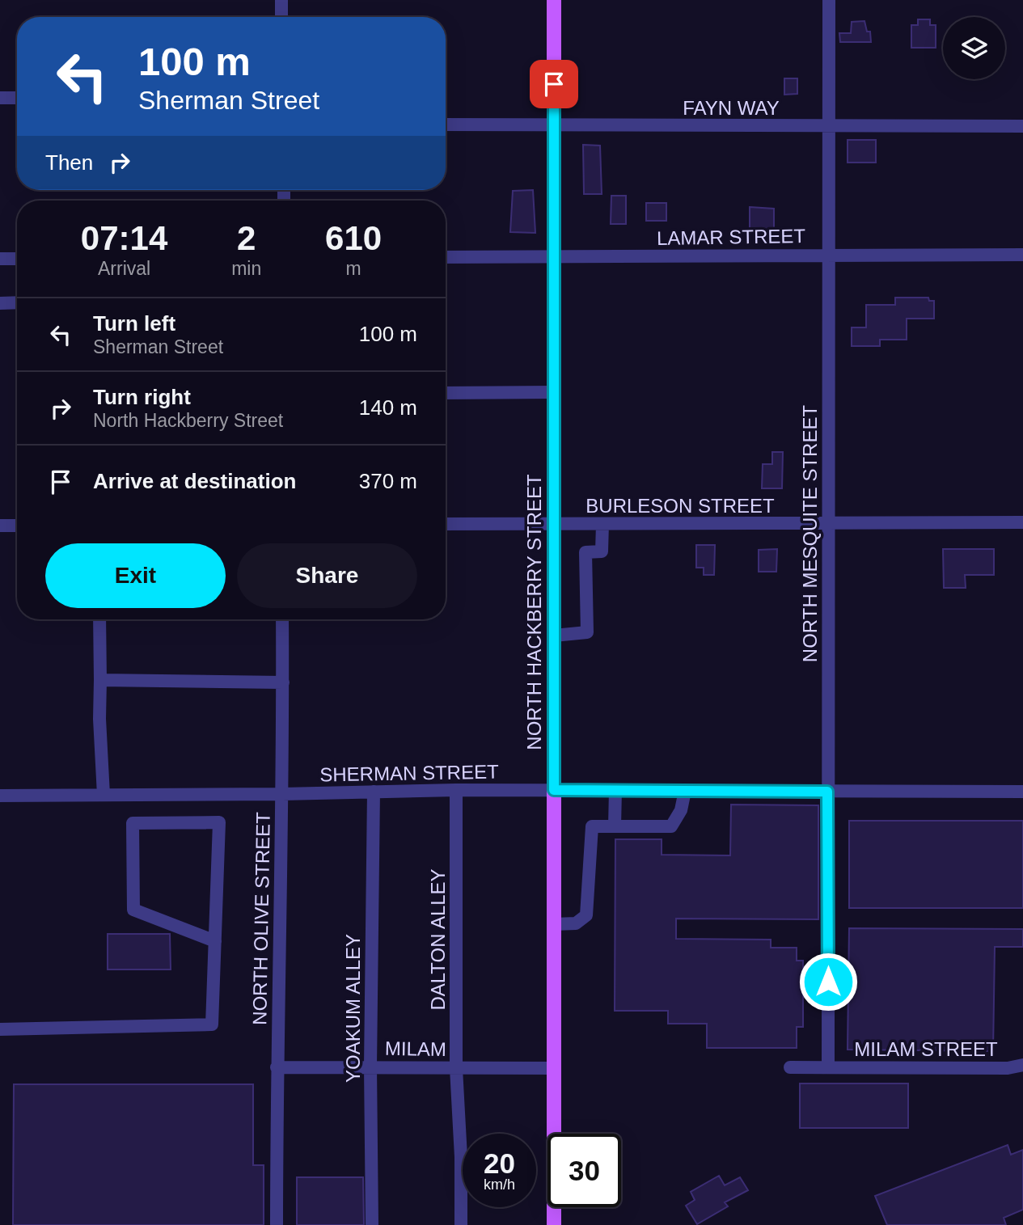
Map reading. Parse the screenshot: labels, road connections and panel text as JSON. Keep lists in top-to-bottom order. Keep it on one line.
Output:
{"streets":{"main road":["NORTH HACKBERRY STREET"],"street":["FAYN WAY","LAMAR STREET","BURLESON STREET","NORTH MESQUITE STREET","SHERMAN STREET","NORTH OLIVE STREET","DALTON ALLEY","YOAKUM ALLEY","MILAM","MILAM STREET"]},"crossings":[["FAYN WAY","NORTH MESQUITE STREET"],["FAYN WAY","NORTH HACKBERRY STREET"],["LAMAR STREET","NORTH MESQUITE STREET"],["LAMAR STREET","NORTH HACKBERRY STREET"],["BURLESON STREET","NORTH MESQUITE STREET"],["BURLESON STREET","NORTH HACKBERRY STREET"],["NORTH MESQUITE STREET","SHERMAN STREET"],["NORTH MESQUITE STREET","MILAM STREET"],["NORTH HACKBERRY STREET","SHERMAN STREET"],["NORTH HACKBERRY STREET","MILAM"],["SHERMAN STREET","NORTH OLIVE STREET"],["SHERMAN STREET","DALTON ALLEY"],["SHERMAN STREET","YOAKUM ALLEY"],["NORTH OLIVE STREET","MILAM"],["DALTON ALLEY","MILAM"],["YOAKUM ALLEY","MILAM"]],"page":{"turn":["100 m","Sherman Street"],"then":"Then","eta":["07:14","Arrival","2","min","610","m"],"list":[{"name":"Turn left","note":"Sherman Street","value":"100 m"},{"name":"Turn right","note":"North Hackberry Street","value":"140 m"},{"name":"Arrive at destination","value":"370 m"}],"buttons":["Exit","Share"],"speed":"20 km/h","limit":"30"}}
